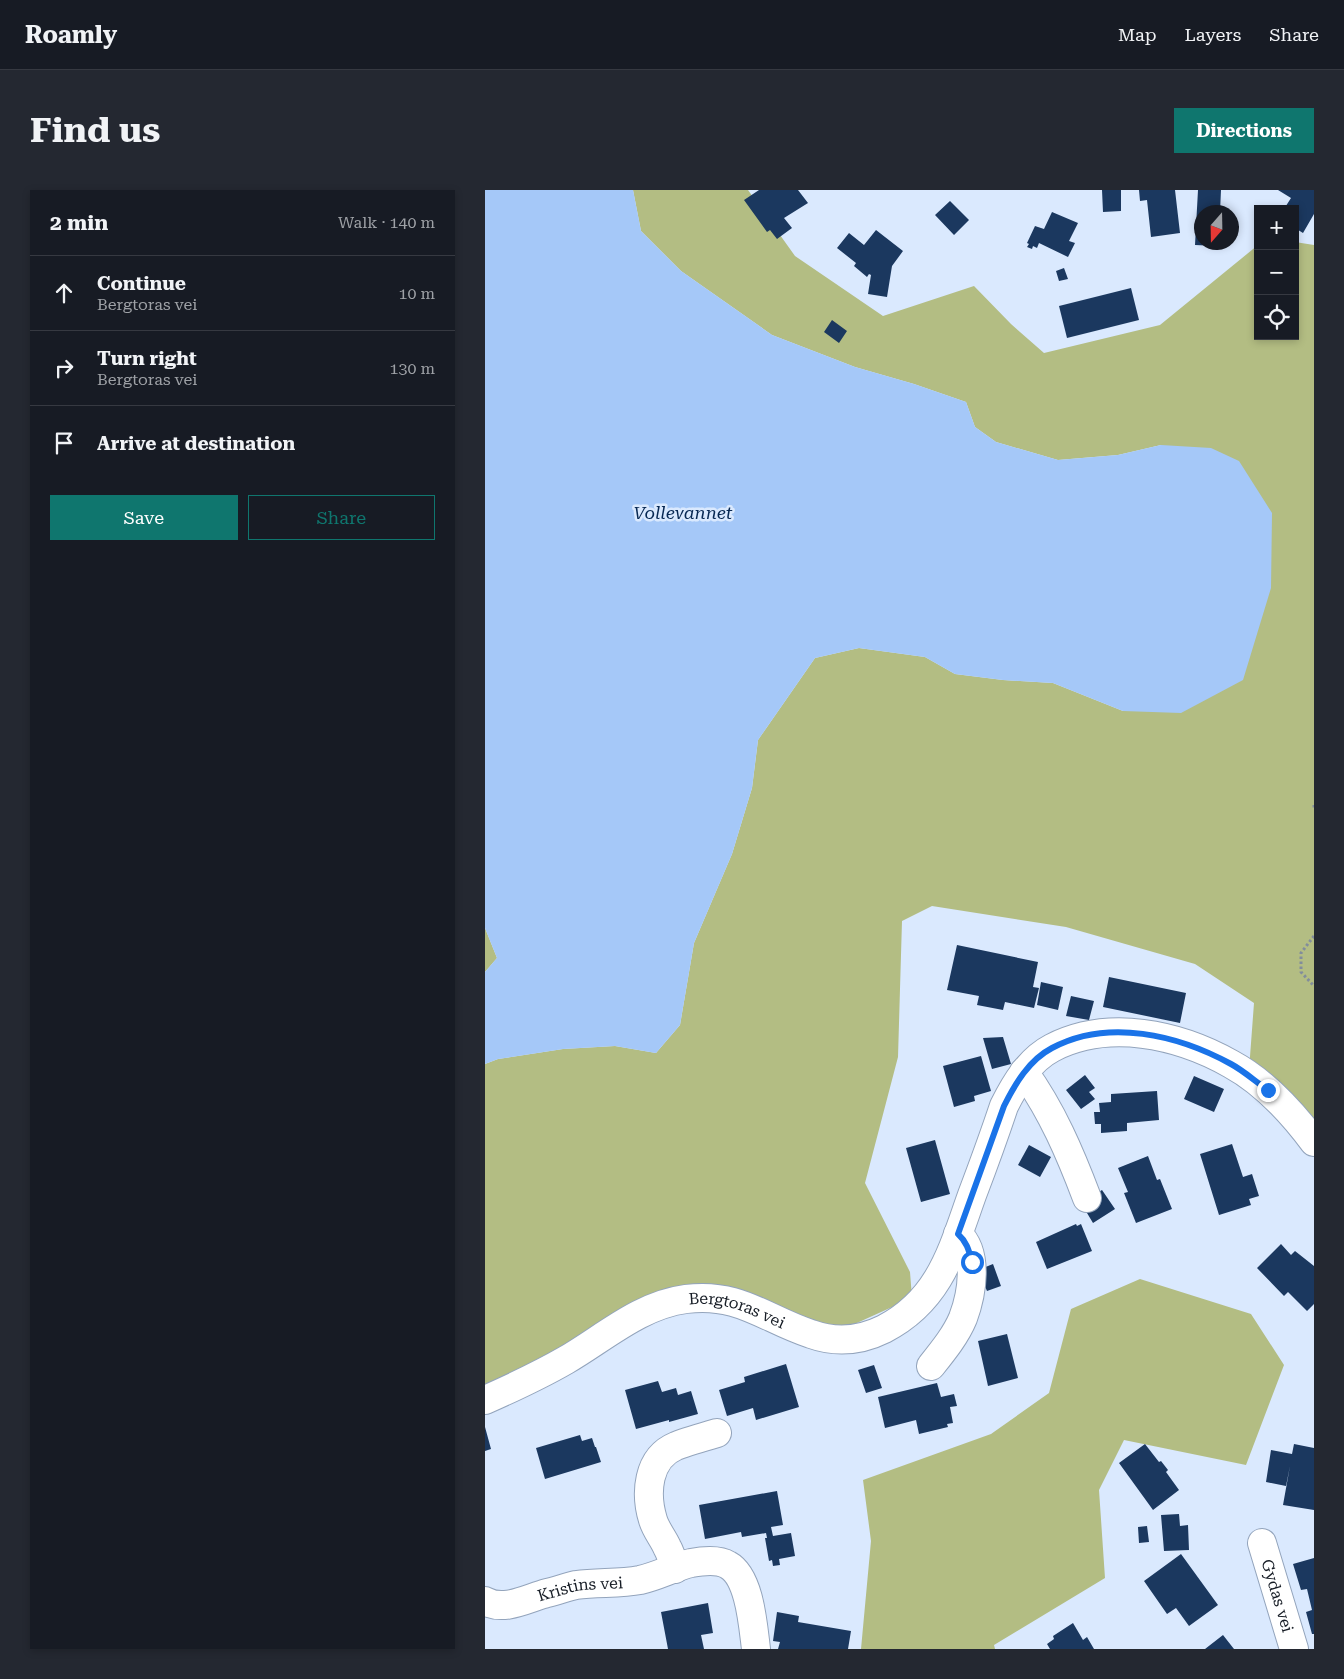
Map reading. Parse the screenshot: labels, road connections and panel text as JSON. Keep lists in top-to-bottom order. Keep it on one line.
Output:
{"streets":{"street":["Bergtoras vei","Kristins vei","Gydas vei"]},"water":["Vollevannet"],"north":"bottom","page":{"header":"Roamly","nav":["Map","Layers","Share"],"buttons":["Directions",["Save","Share"]],"title":"Find us","heading":["2 min","Walk · 140 m"],"map_buttons":["+","−"],"list":[["Continue","Bergtoras vei","10 m"],["Turn right","Bergtoras vei","130 m"],"Arrive at destination"]}}
